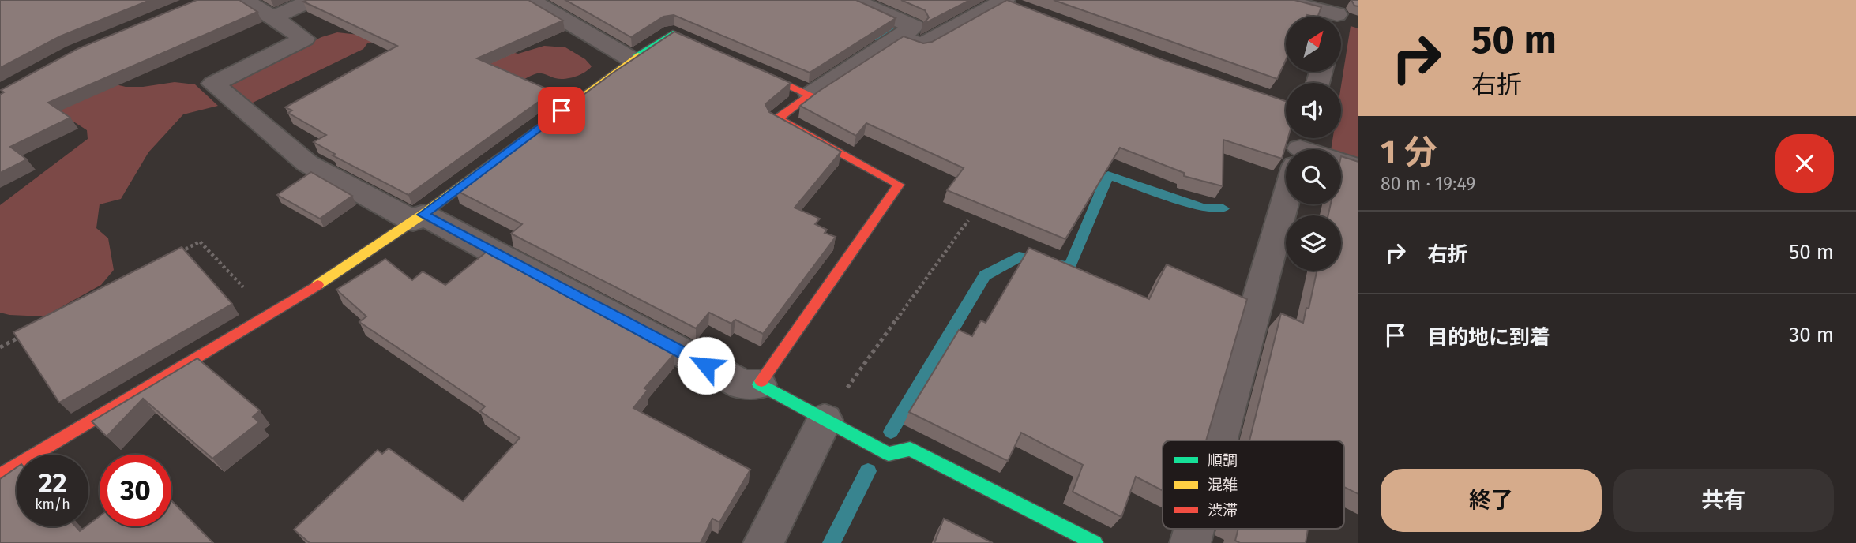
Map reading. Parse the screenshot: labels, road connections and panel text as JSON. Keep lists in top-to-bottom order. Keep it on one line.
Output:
{"legend":["順調","混雑","渋滞"],"north":"top right","page":{"turn":["50 m","右折"],"heading":["1 分","80 m · 19:49"],"list":[{"name":"右折","value":"50 m"},{"name":"目的地に到着","value":"30 m"}],"speed":"22 km/h","limit":"30","buttons":["終了","共有"]}}
